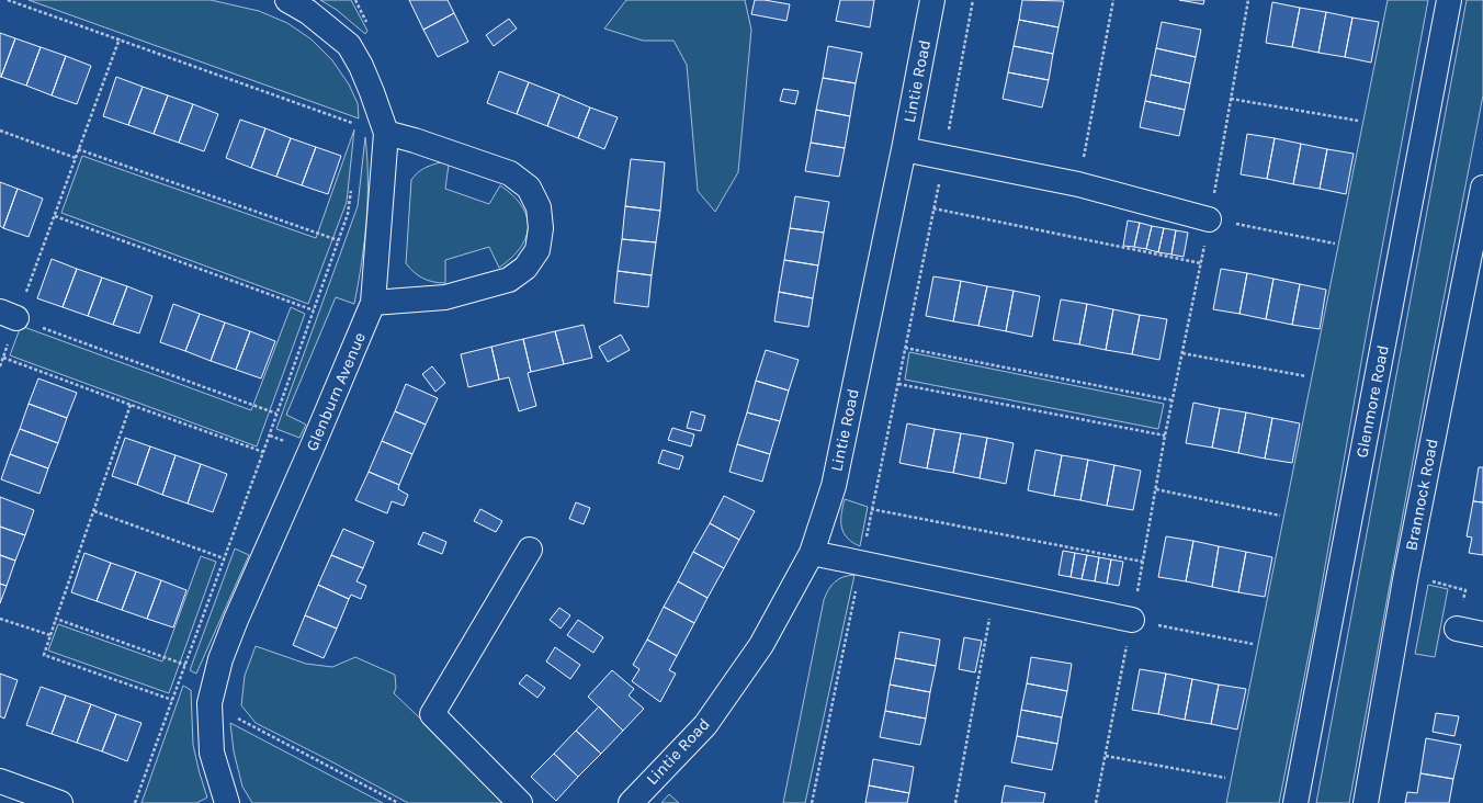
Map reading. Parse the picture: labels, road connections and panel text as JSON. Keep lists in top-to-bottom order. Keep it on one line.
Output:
{"streets":{"street":["Lintie Road","Glenburn Avenue","Glenmore Road","Brannock Road"]}}
